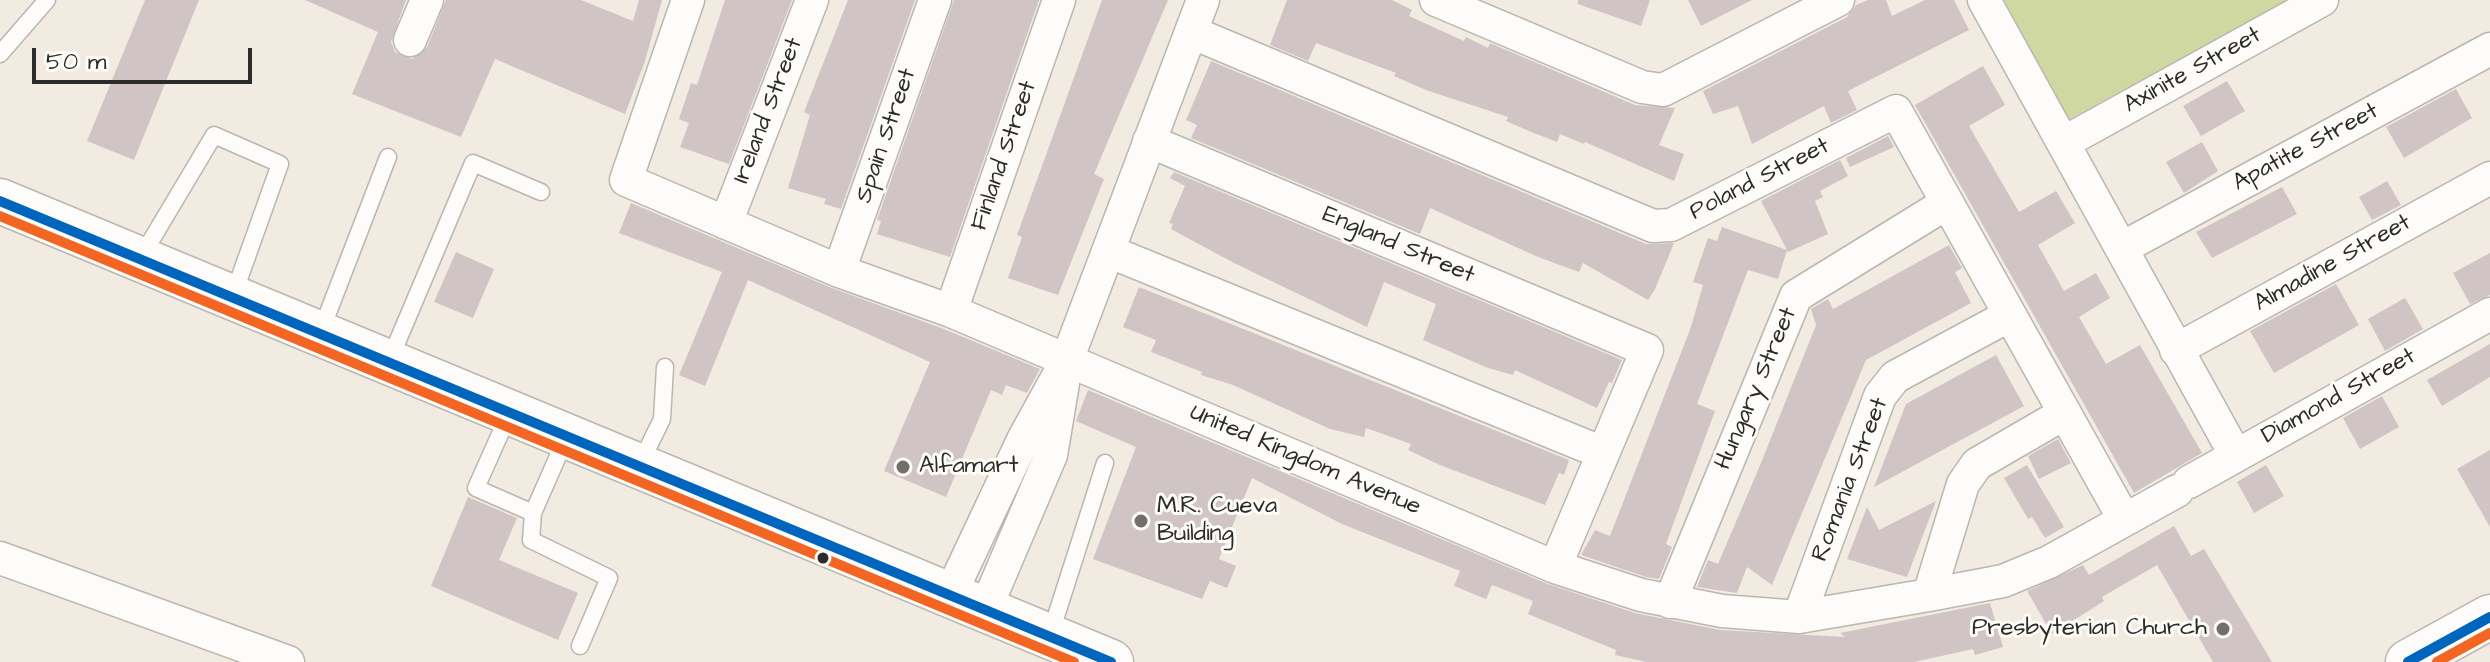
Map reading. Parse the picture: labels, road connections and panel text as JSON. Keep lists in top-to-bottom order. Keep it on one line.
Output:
{"streets":{"street":["Axinite Street","Ireland Street","Spain Street","Apatite Street","Finland Street","Poland Street","England Street","Almadine Street","Hungary Street","Diamond Street","United Kingdom Avenue","Romania Street"]},"crossings":[["Ireland Street","United Kingdom Avenue"],["Spain Street","United Kingdom Avenue"],["Finland Street","United Kingdom Avenue"],["Poland Street","Hungary Street"],["Poland Street","United Kingdom Avenue"],["Poland Street","Romania Street"],["Hungary Street","United Kingdom Avenue"],["Diamond Street","United Kingdom Avenue"],["United Kingdom Avenue","Romania Street"]],"places":["Alfamart","M.R. Cueva Building","Presbyterian Church"],"scale_bar":"50 m"}
